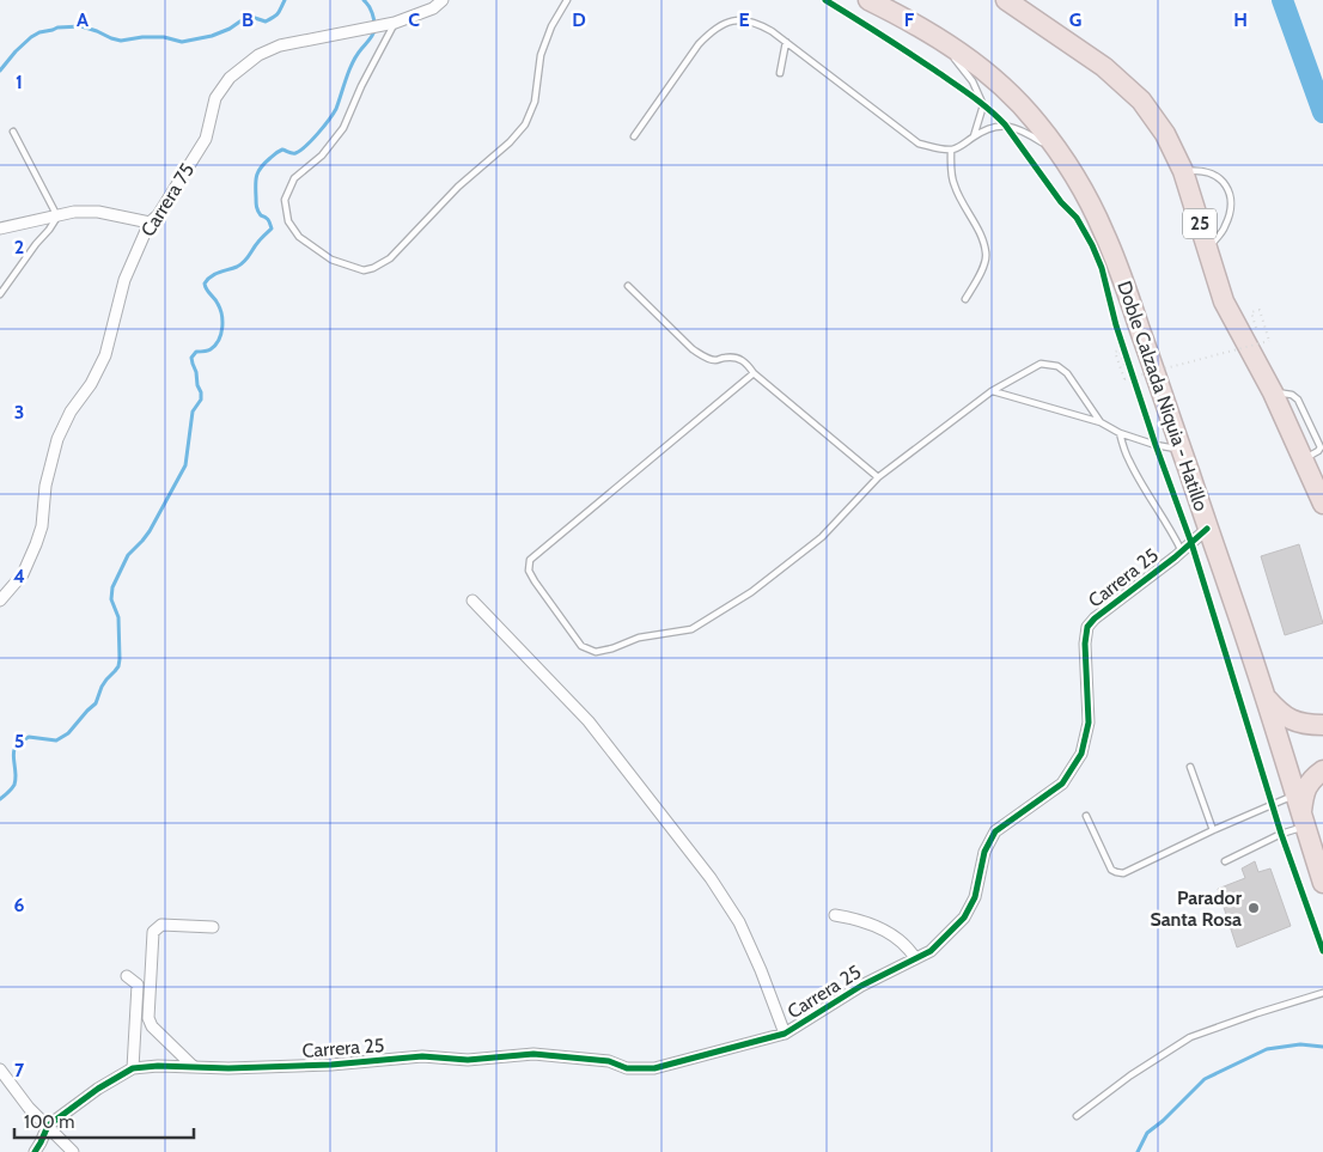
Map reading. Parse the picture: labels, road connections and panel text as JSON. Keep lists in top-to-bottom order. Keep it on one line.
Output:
{"streets":{"highway":["25","Doble Calzada Niquia - Hatillo"],"street":["Carrera 75","Carrera 25"]},"crossings":[["Doble Calzada Niquia - Hatillo","Carrera 25"]],"places":["Parador Santa Rosa"],"scale_bar":"100 m","grid":{"columns":["A","B","C","D","E","F","G","H"],"rows":["1","2","3","4","5","6","7"]}}
